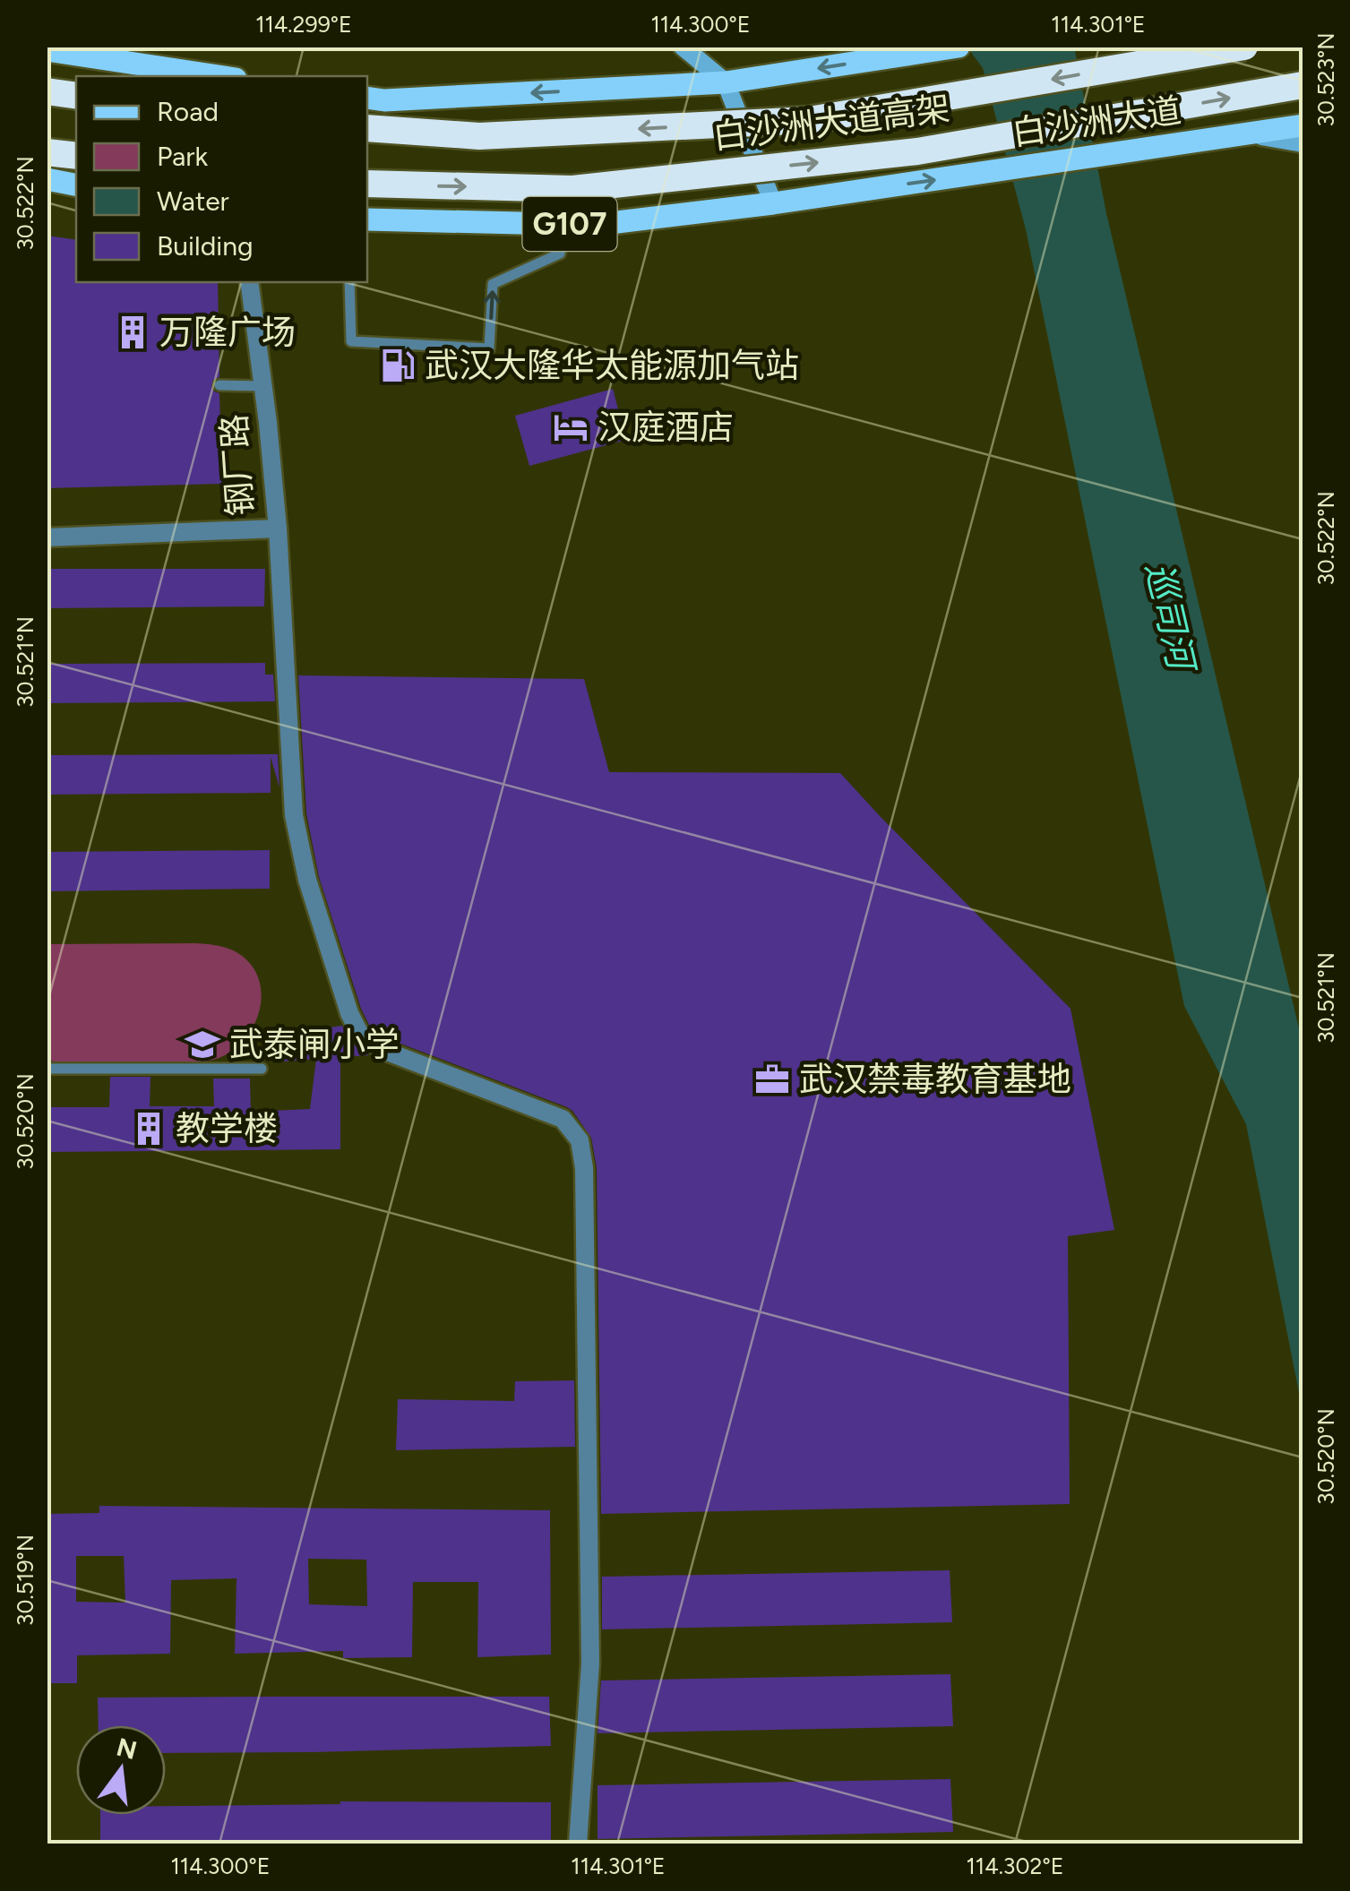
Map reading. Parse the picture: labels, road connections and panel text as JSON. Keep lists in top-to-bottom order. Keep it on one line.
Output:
{"streets":{"highway":["白沙洲大道高架"],"main road":["白沙洲大道","G107"],"street":["钢厂路"]},"water":["巡司河"],"places":{"building":["万隆广场","教学楼"],"fuel station":["武汉大隆华太能源加气站"],"hotel":["汉庭酒店"],"school or university":["武泰闸小学"],"office":["武汉禁毒教育基地"]},"legend":["Road","Park","Water","Building"],"north":"top","coordinates":["114.299°E","114.300°E","114.301°E","30.523°N","30.522°N","30.521°N","30.520°N","30.519°N","114.302°E"]}
